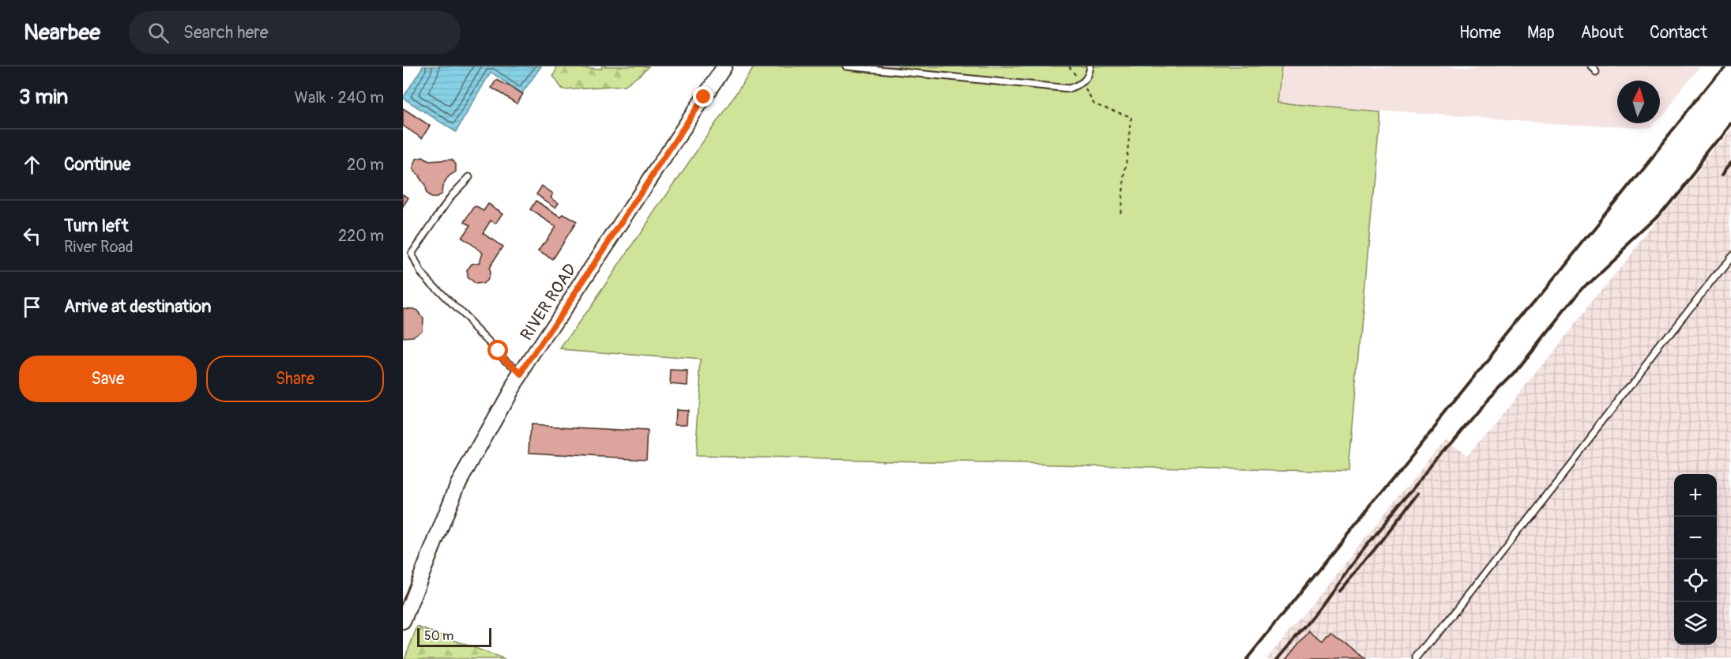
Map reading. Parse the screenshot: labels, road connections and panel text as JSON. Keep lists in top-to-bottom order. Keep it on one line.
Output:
{"streets":{"street":["RIVER ROAD"]},"scale_bar":"50 m","north":"top","page":{"header":"Nearbee","search":"Search here","nav":["Home","Map","About","Contact"],"heading":["3 min","Walk · 240 m"],"list":[["Continue","20 m"],["Turn left","River Road","220 m"],"Arrive at destination"],"buttons":["Save","Share"],"map_buttons":["+","−"],"scale":"50 m"}}
